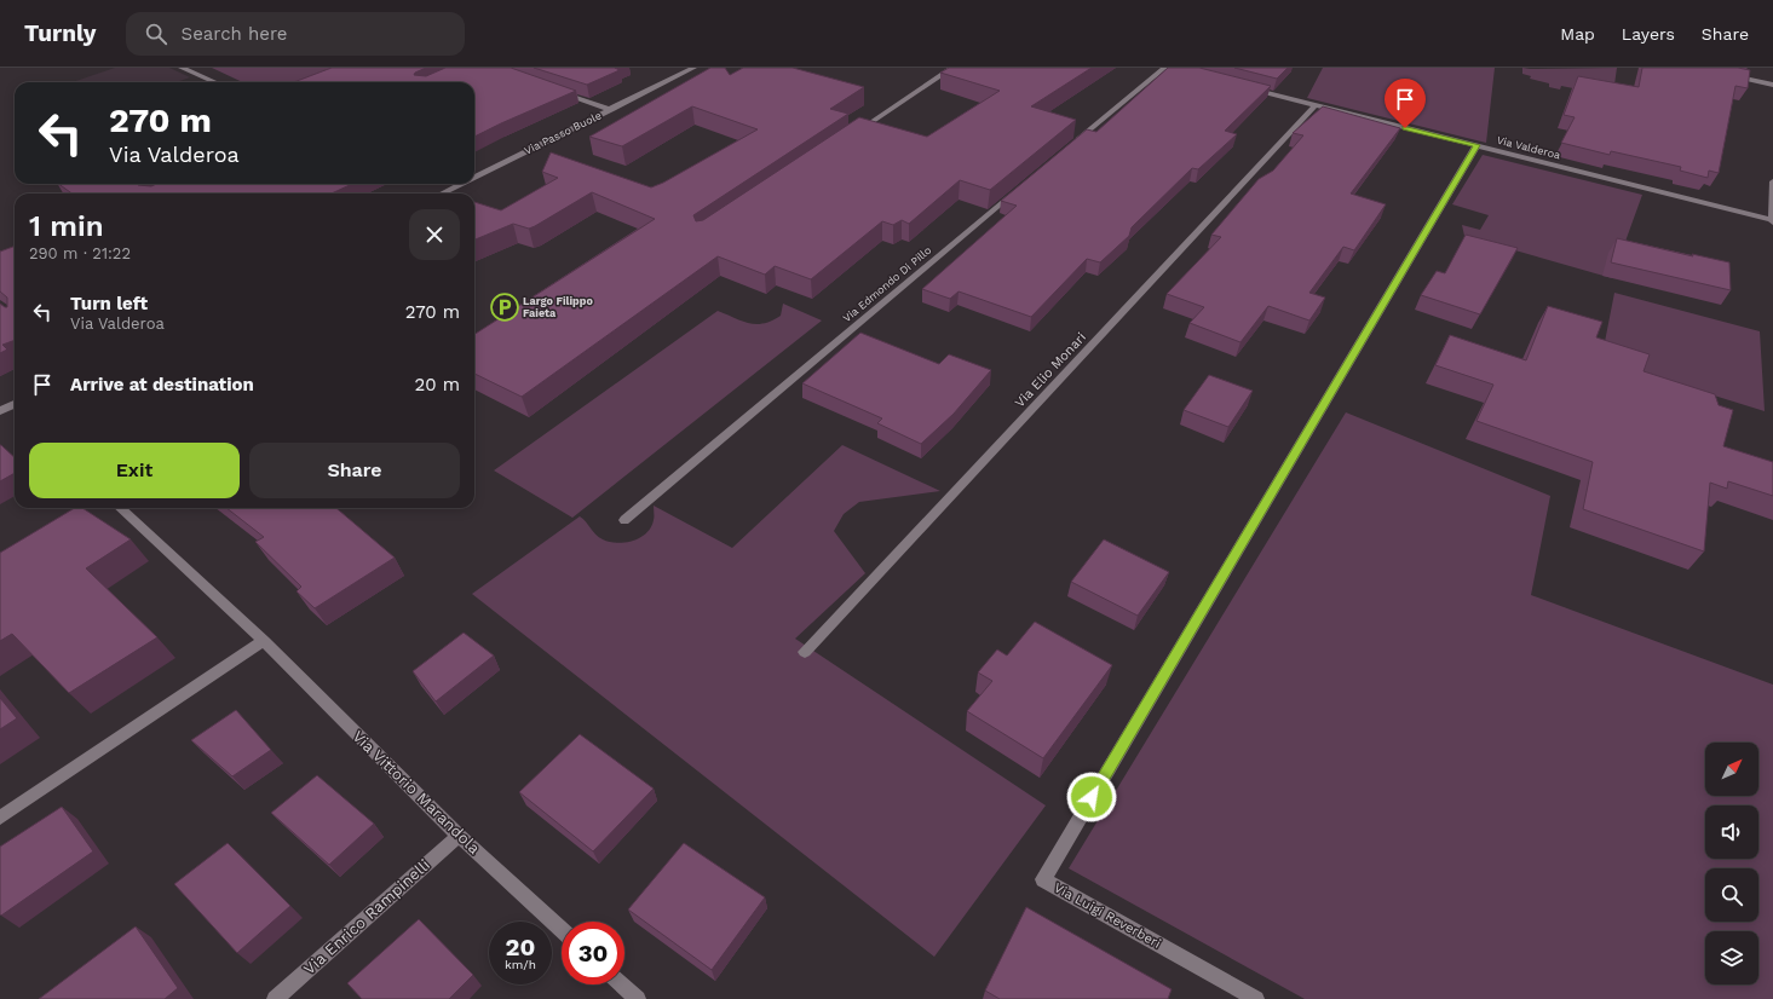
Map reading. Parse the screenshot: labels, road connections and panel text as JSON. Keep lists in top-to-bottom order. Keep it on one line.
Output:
{"streets":{"street":["Via Passo Buole","Via Valderoa","Via Edmondo Di Pillo","Via Elio Monari","Via Vittorio Marandola","Via Luigi Reverberi","Via Enrico Rampinelli"]},"crossings":[["Via Valderoa","Via Elio Monari"],["Via Valderoa","Via Luigi Reverberi"],["Via Vittorio Marandola","Via Enrico Rampinelli"]],"places":{"parking":["Largo Filippo Faieta"]},"north":"top right","page":{"header":"Turnly","search":"Search here","nav":["Map","Layers","Share"],"turn":["270 m","Via Valderoa"],"heading":["1 min","290 m · 21:22"],"list":[{"name":"Turn left","note":"Via Valderoa","value":"270 m"},{"name":"Arrive at destination","value":"20 m"}],"buttons":["Exit","Share"],"speed":"20 km/h","limit":"30"}}
